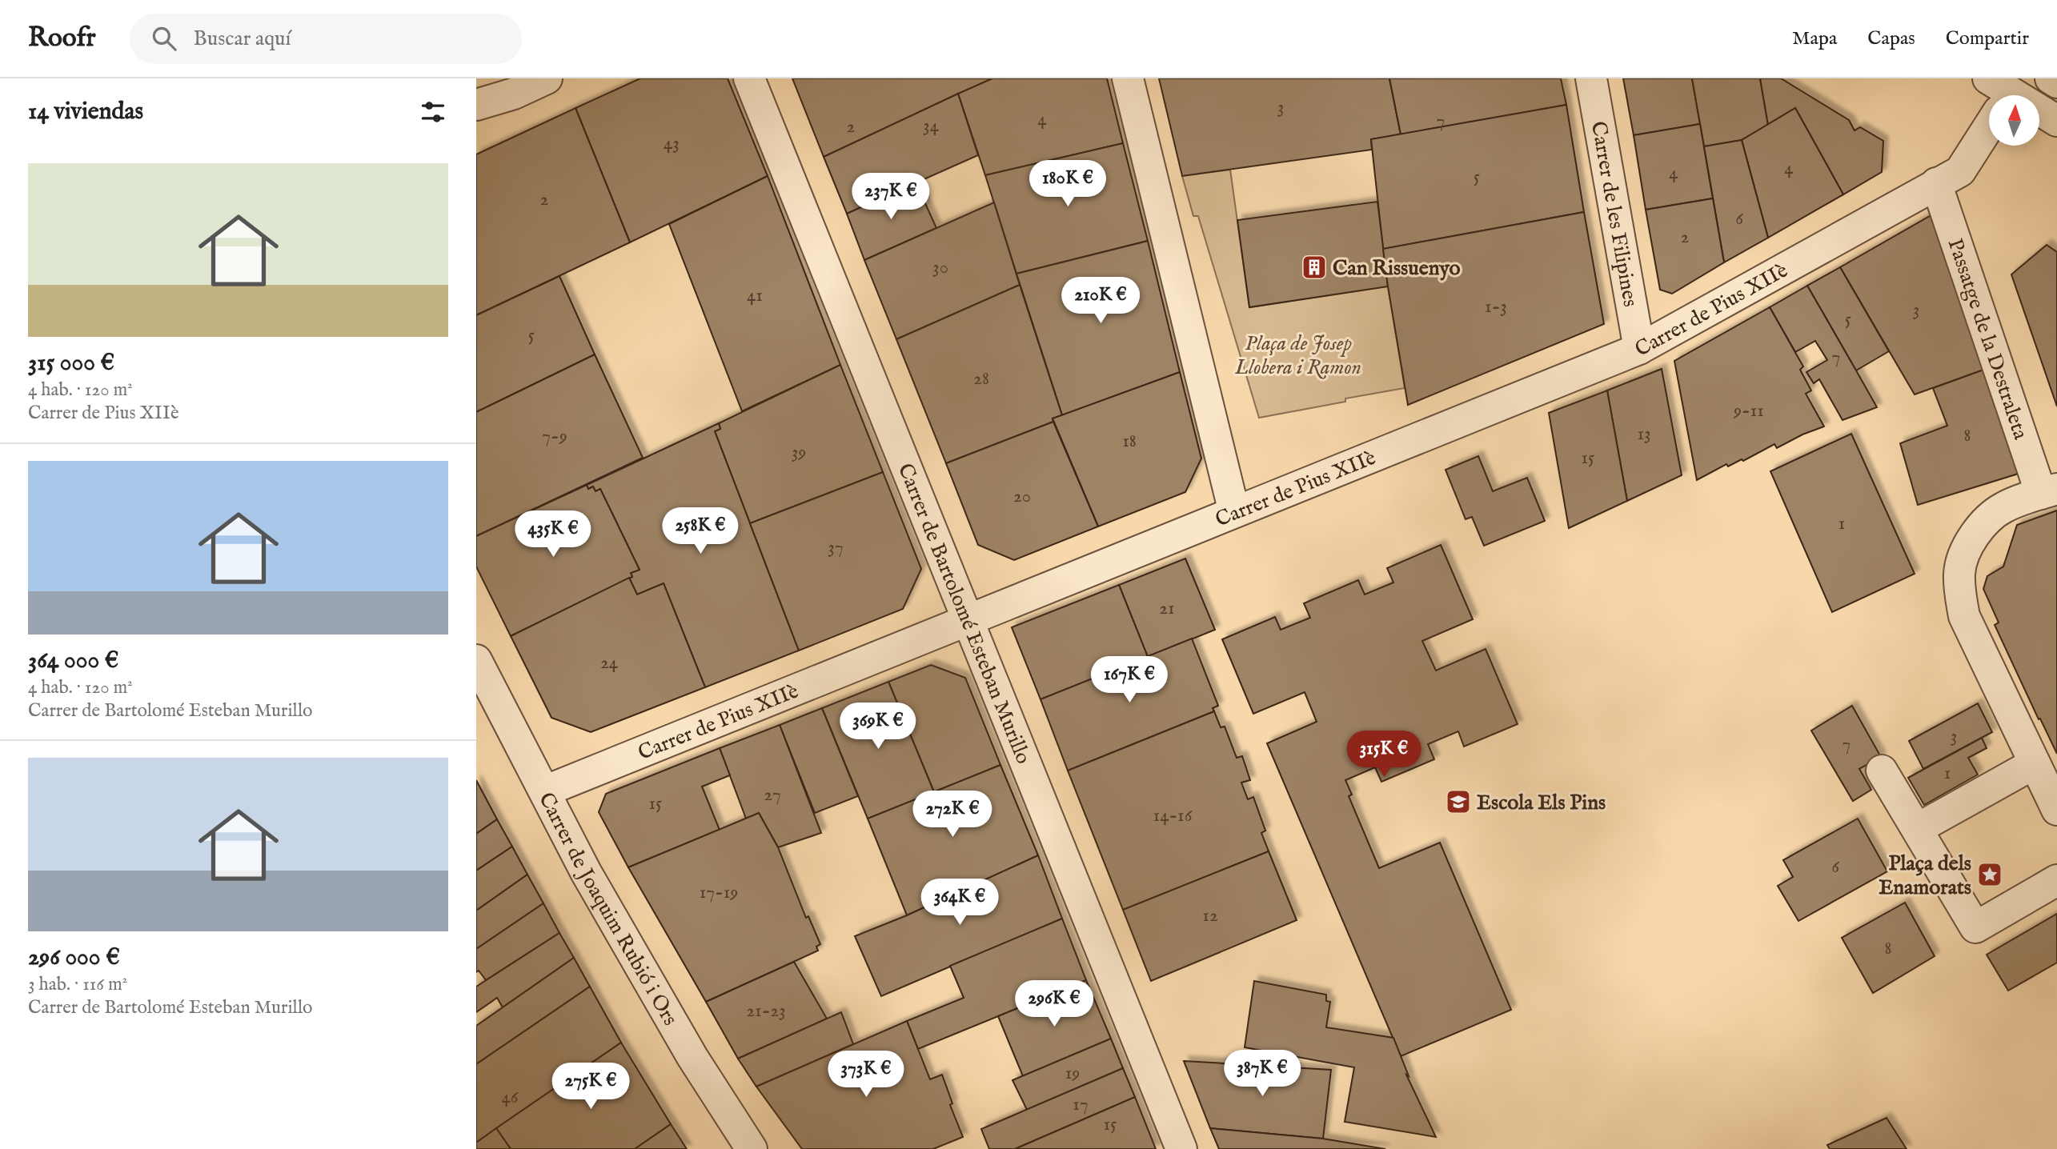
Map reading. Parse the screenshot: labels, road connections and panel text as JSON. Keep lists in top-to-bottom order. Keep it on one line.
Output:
{"streets":{"street":["Carrer de les Filipines","Carrer de Pius XIIè","Passatge de la Destraleta","Carrer de Bartolomé Esteban Murillo","Carrer de Joaquim Rubió i Ors"]},"crossings":[["Carrer de les Filipines","Carrer de Pius XIIè"],["Carrer de Pius XIIè","Passatge de la Destraleta"],["Carrer de Pius XIIè","Carrer de Bartolomé Esteban Murillo"],["Carrer de Pius XIIè","Carrer de Joaquim Rubió i Ors"]],"parks":["Plaça de Josep Llobera i Ramon"],"places":{"building":["Can Rissuenyo"],"school or university":["Escola Els Pins"],"place":["Plaça dels Enamorats"]},"house_numbers":["3","4","7","34","2","43","4","4","5","2","6","2","30","41","1-3","3","5","5","7","28","9-11","13","8","7-9","18","39","15","20","1","37","21","24","3","7","1","27","15","14-16","6","17-19","12","8","21-23","19","46","17","15"],"north":"top","page":{"header":"Roofr","search":"Buscar aquí","nav":["Mapa","Capas","Compartir"],"heading":"14 viviendas","list":[{"name":"315 000 €","note":"4 hab. · 120 m² · Carrer de Pius XIIè"},{"name":"364 000 €","note":"4 hab. · 120 m² · Carrer de Bartolomé Esteban Murillo"},{"name":"296 000 €","note":"3 hab. · 116 m² · Carrer de Bartolomé Esteban Murillo"}],"price":["180K €","237K €","210K €","258K €","435K €","167K €","369K €","315K €","272K €","364K €","296K €","387K €","373K €","275K €"]}}
